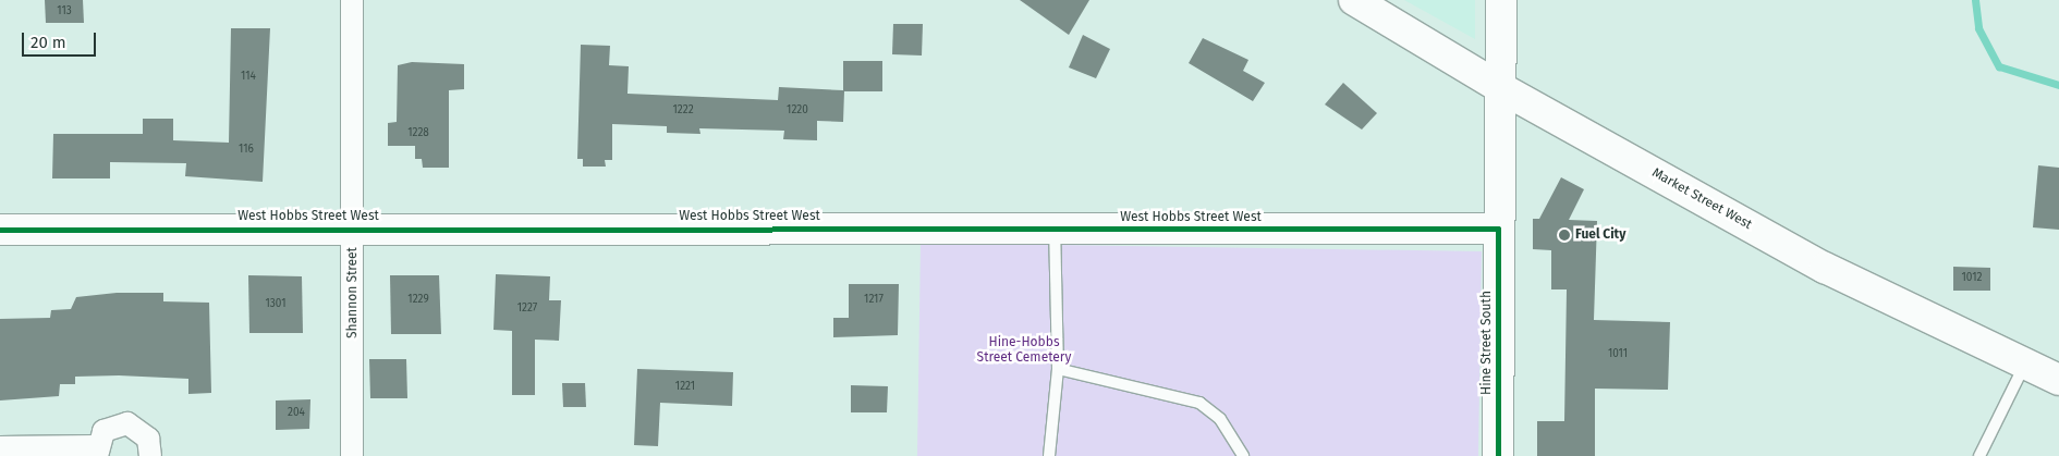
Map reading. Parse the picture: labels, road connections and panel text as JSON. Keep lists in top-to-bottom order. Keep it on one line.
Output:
{"streets":{"street":["Market Street West","West Hobbs Street West","Shannon Street","Hine Street South"]},"crossings":[["Market Street West","Hine Street South"],["West Hobbs Street West","Shannon Street"],["West Hobbs Street West","Hine Street South"]],"parks":["Hine-Hobbs Street Cemetery"],"places":["Fuel City"],"house_numbers":["113","114","1222","1220","1228","116","1012","1229","1217","1301","1227","1011","1221","204"],"scale_bar":"20 m"}
